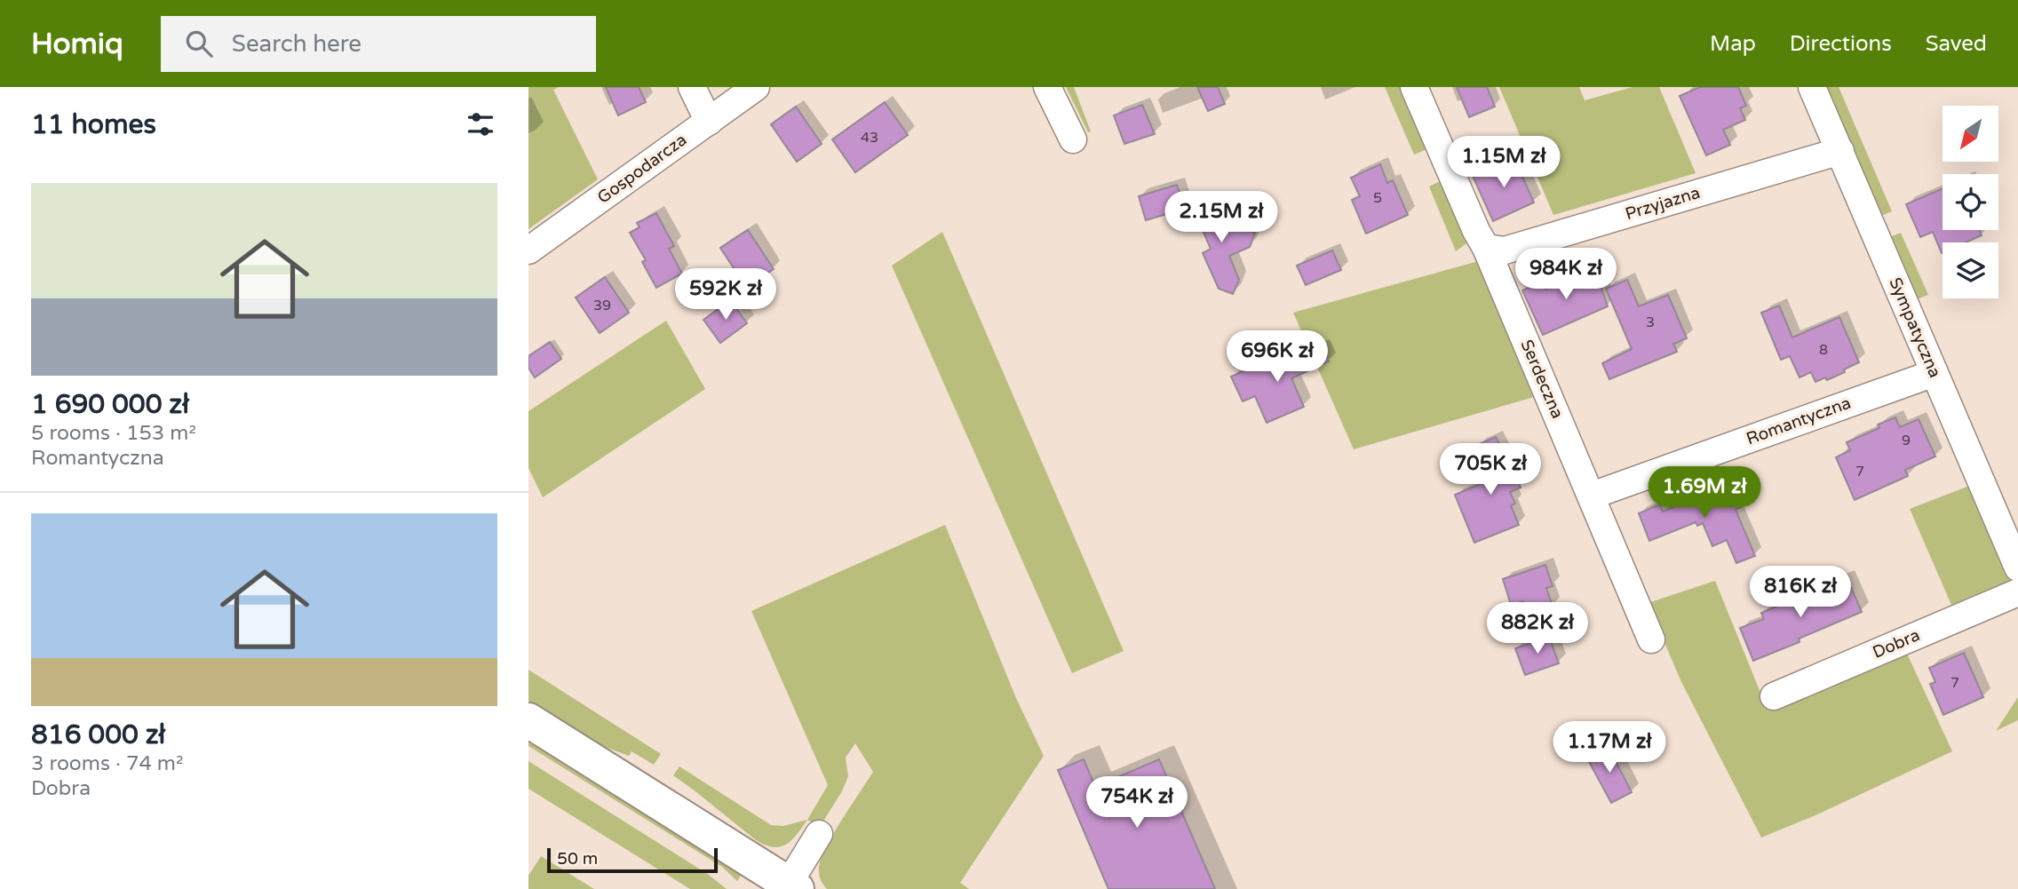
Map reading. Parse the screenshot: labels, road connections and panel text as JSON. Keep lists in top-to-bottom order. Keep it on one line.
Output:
{"streets":{"street":["Gospodarcza","Przyjazna","Sympatyczna","Serdeczna","Romantyczna","Dobra"]},"crossings":[["Przyjazna","Sympatyczna"],["Przyjazna","Serdeczna"],["Sympatyczna","Romantyczna"],["Serdeczna","Romantyczna"]],"house_numbers":["43","5","39","3","8","9","7","7"],"scale_bar":"50 m","north":"bottom left","page":{"header":"Homiq","search":"Search here","nav":["Map","Directions","Saved"],"heading":"11 homes","price":["1.15M zł","2.15M zł","984K zł","592K zł","696K zł","705K zł","1.69M zł","816K zł","882K zł","1.17M zł","754K zł"],"list":[{"name":"1 690 000 zł","note":"5 rooms · 153 m² · Romantyczna"},{"name":"816 000 zł","note":"3 rooms · 74 m² · Dobra"}],"scale":"50 m"}}
